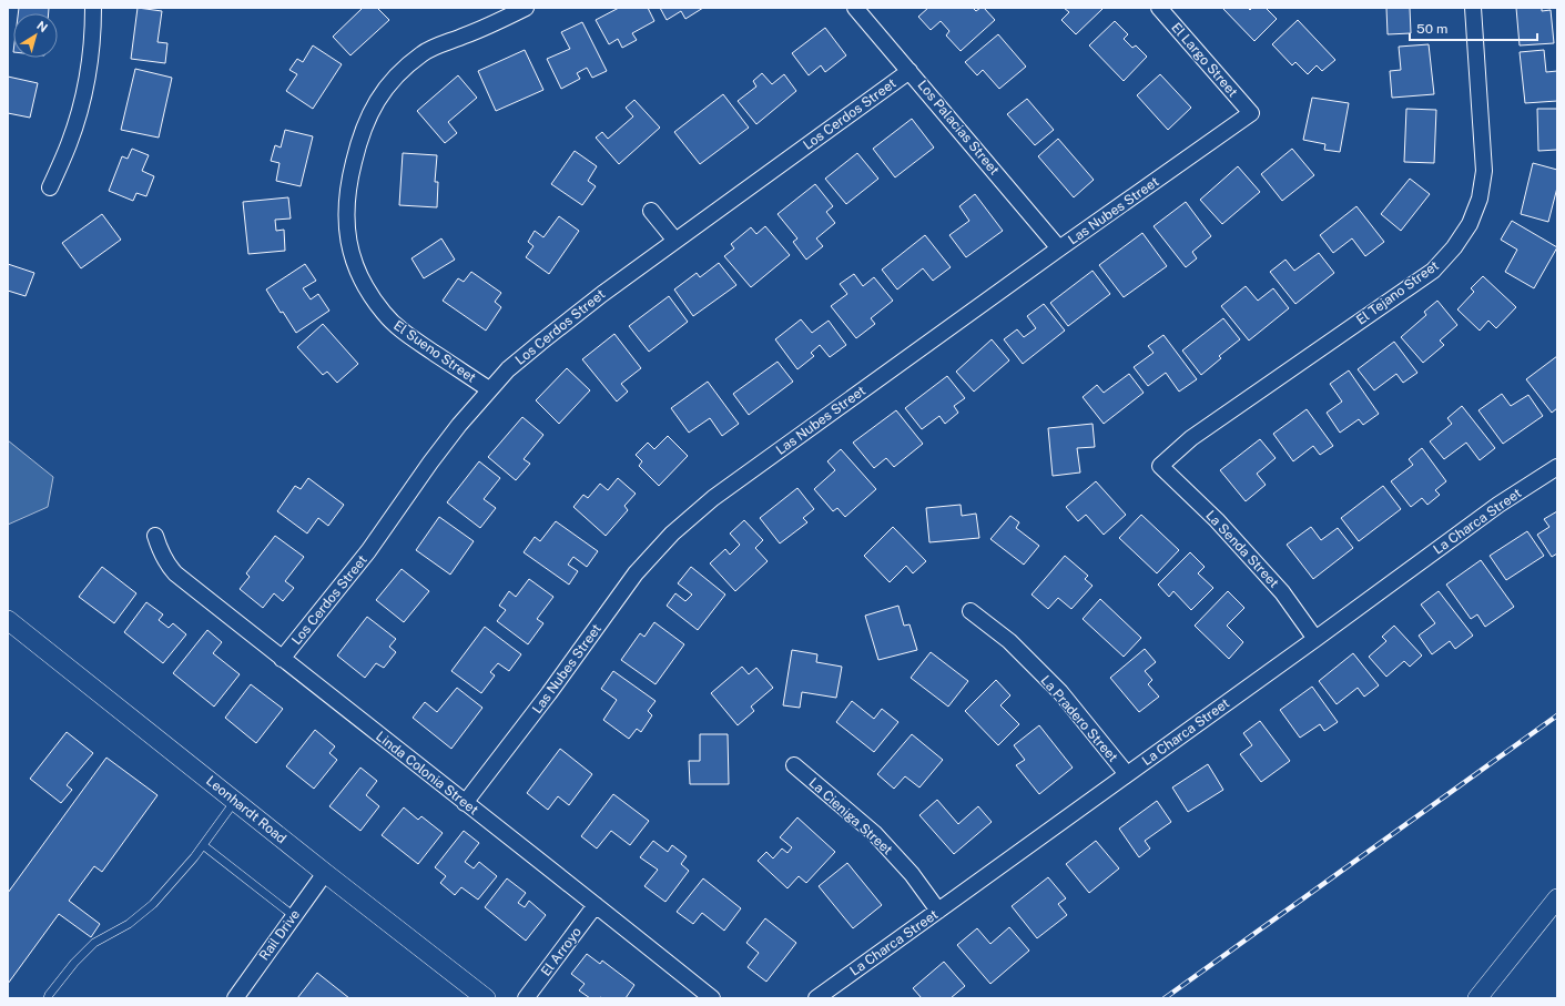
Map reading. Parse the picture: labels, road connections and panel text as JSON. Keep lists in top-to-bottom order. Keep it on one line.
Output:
{"streets":{"street":["El Largo Street","Los Cerdos Street","Los Palacias Street","Las Nubes Street","El Tejano Street","El Sueno Street","La Charca Street","La Senda Street","La Pradero Street","Linda Colonia Street","Leonhardt Road","La Cieniga Street","Rail Drive","El Arroyo"]},"crossings":[["El Largo Street","Las Nubes Street"],["Los Cerdos Street","Los Palacias Street"],["Los Cerdos Street","El Sueno Street"],["Los Cerdos Street","Linda Colonia Street"],["Los Palacias Street","Las Nubes Street"],["Las Nubes Street","Linda Colonia Street"],["El Tejano Street","La Senda Street"],["La Charca Street","La Senda Street"],["La Charca Street","La Pradero Street"],["La Charca Street","La Cieniga Street"],["Linda Colonia Street","El Arroyo"],["Leonhardt Road","Rail Drive"]],"scale_bar":"50 m","north":"top right"}
